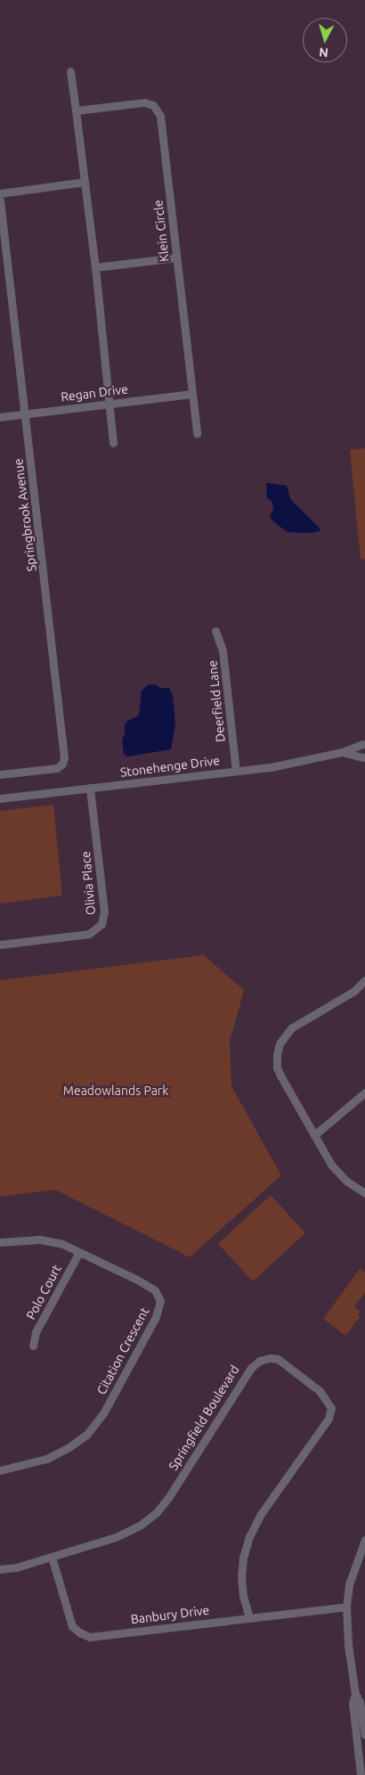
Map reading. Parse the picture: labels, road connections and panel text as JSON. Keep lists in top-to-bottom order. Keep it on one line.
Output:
{"streets":{"street":["Klein Circle","Regan Drive","Springbrook Avenue","Deerfield Lane","Stonehenge Drive","Olivia Place","Polo Court","Citation Crescent","Springfield Boulevard","Banbury Drive"]},"crossings":[["Klein Circle","Regan Drive"],["Regan Drive","Springbrook Avenue"],["Deerfield Lane","Stonehenge Drive"],["Stonehenge Drive","Olivia Place"],["Polo Court","Citation Crescent"],["Springfield Boulevard","Banbury Drive"]],"parks":["Meadowlands Park"],"north":"bottom"}
